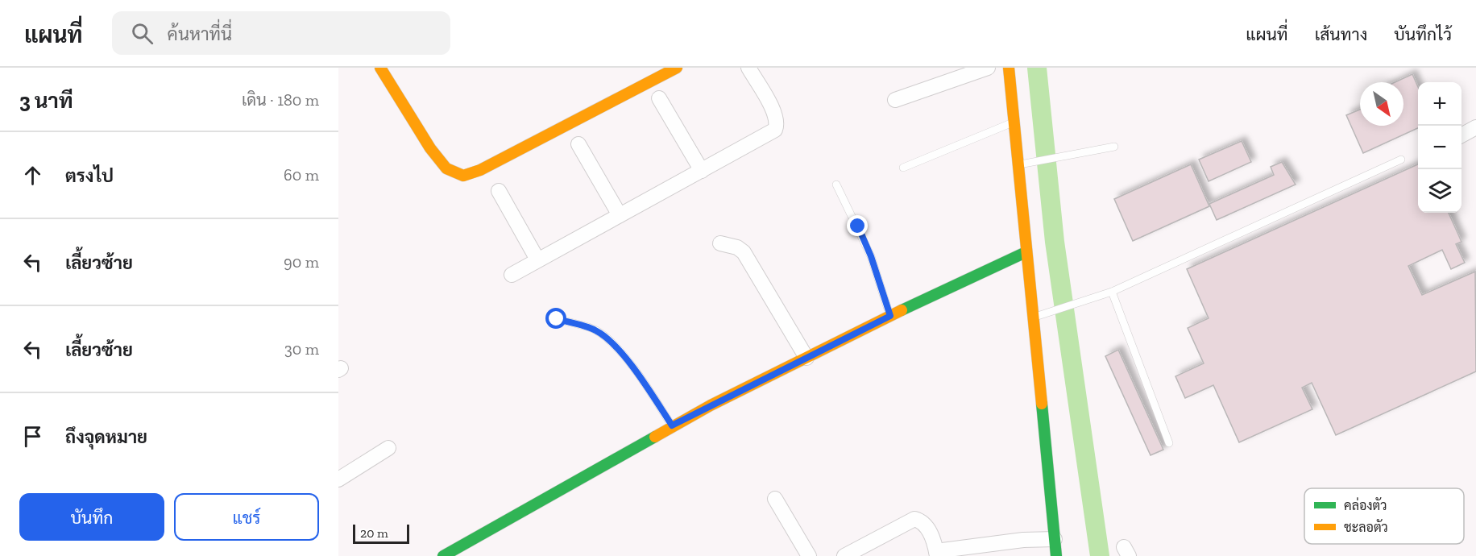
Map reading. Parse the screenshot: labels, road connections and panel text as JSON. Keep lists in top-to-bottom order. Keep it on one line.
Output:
{"legend":["คล่องตัว","ชะลอตัว"],"scale_bar":"20 m","north":"bottom right","page":{"header":"แผนที่","search":"ค้นหาที่นี่","nav":["แผนที่","เส้นทาง","บันทึกไว้"],"heading":["3 นาที","เดิน · 180 m"],"map_buttons":["+","−"],"list":[["ตรงไป","60 m"],["เลี้ยวซ้าย","90 m"],["เลี้ยวซ้าย","30 m"],"ถึงจุดหมาย"],"buttons":["บันทึก","แชร์"],"scale":"20 m"}}
